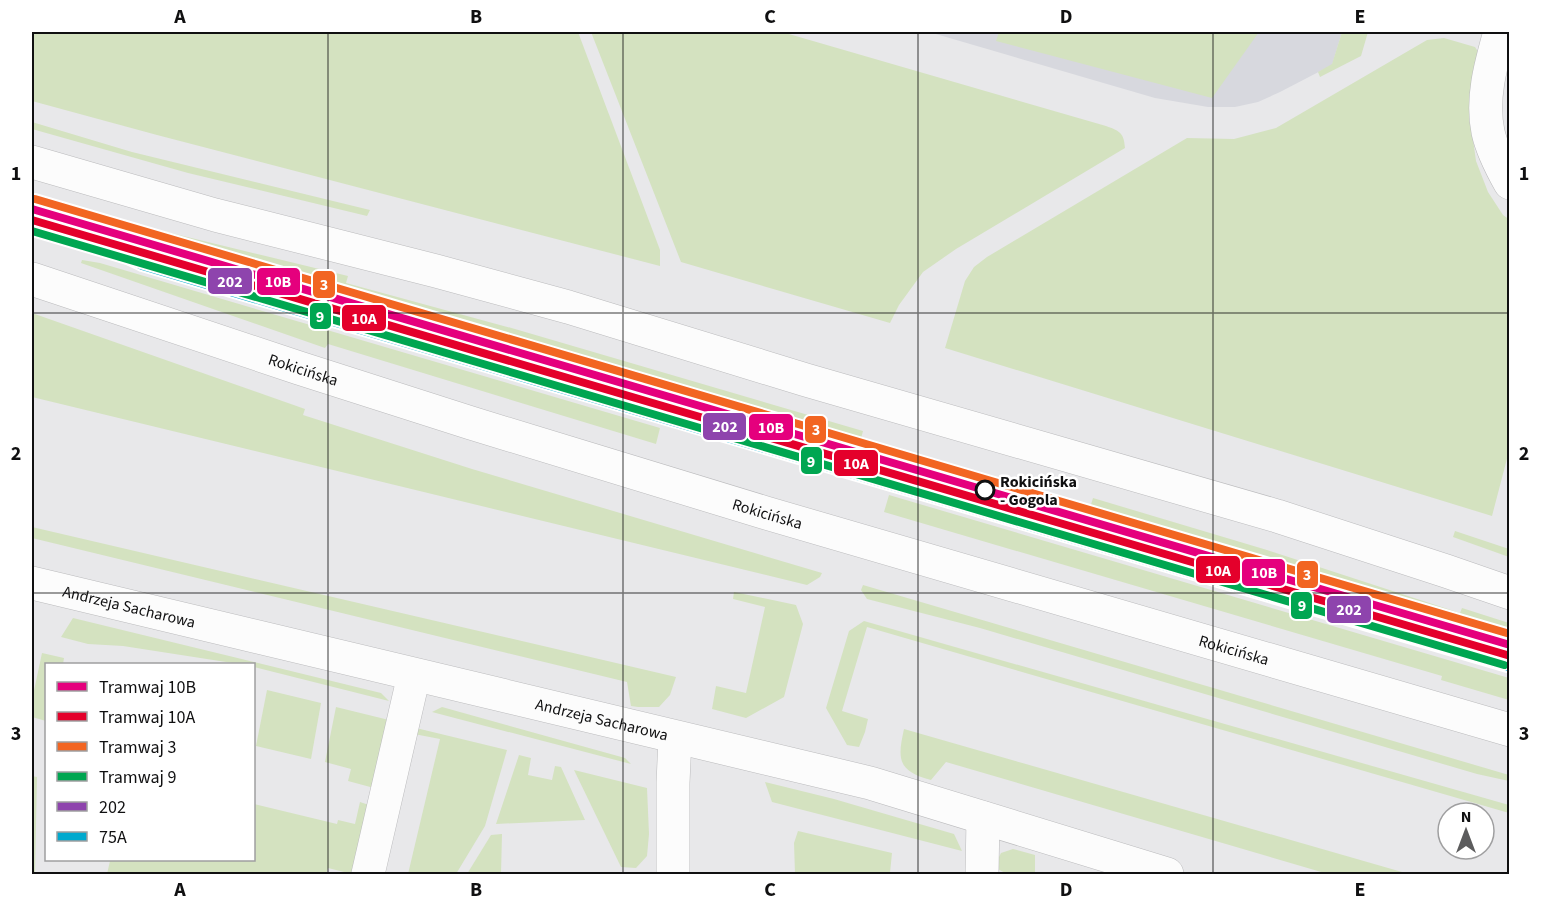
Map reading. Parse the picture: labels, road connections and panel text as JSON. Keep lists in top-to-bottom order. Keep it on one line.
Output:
{"streets":{"main road":["Rokicińska","Andrzeja Sacharowa"]},"places":["Rokicińska - Gogola"],"lines":["tram line 3","transit line 202","tram line 10B","transit line 75A","tram line 10A","tram line 9"],"legend":["Tramwaj 10B","Tramwaj 10A","Tramwaj 3","Tramwaj 9","202","75A"],"north":"top","grid":{"columns":["A","B","C","D","E"],"rows":["1","2","3"]}}
